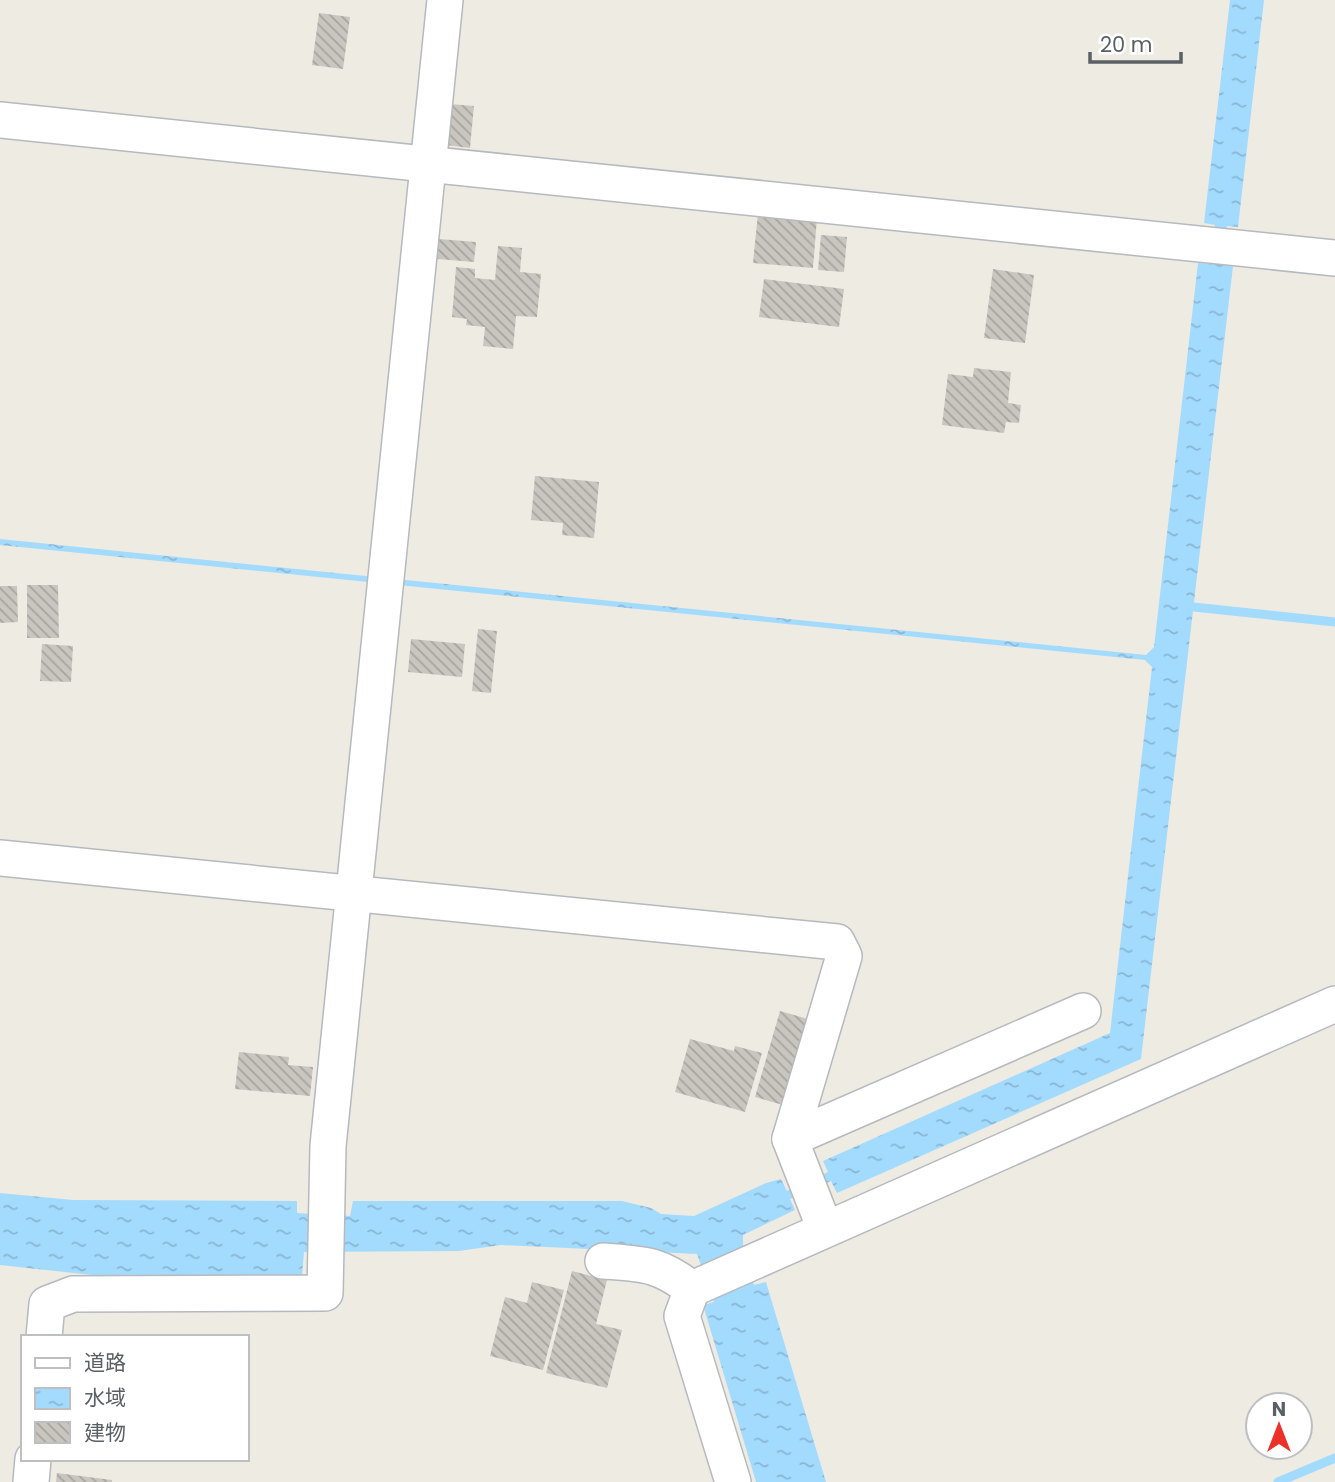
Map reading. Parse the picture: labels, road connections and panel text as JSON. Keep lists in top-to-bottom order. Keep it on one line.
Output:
{"legend":["道路","水域","建物"],"scale_bar":"20 m","north":"top"}
